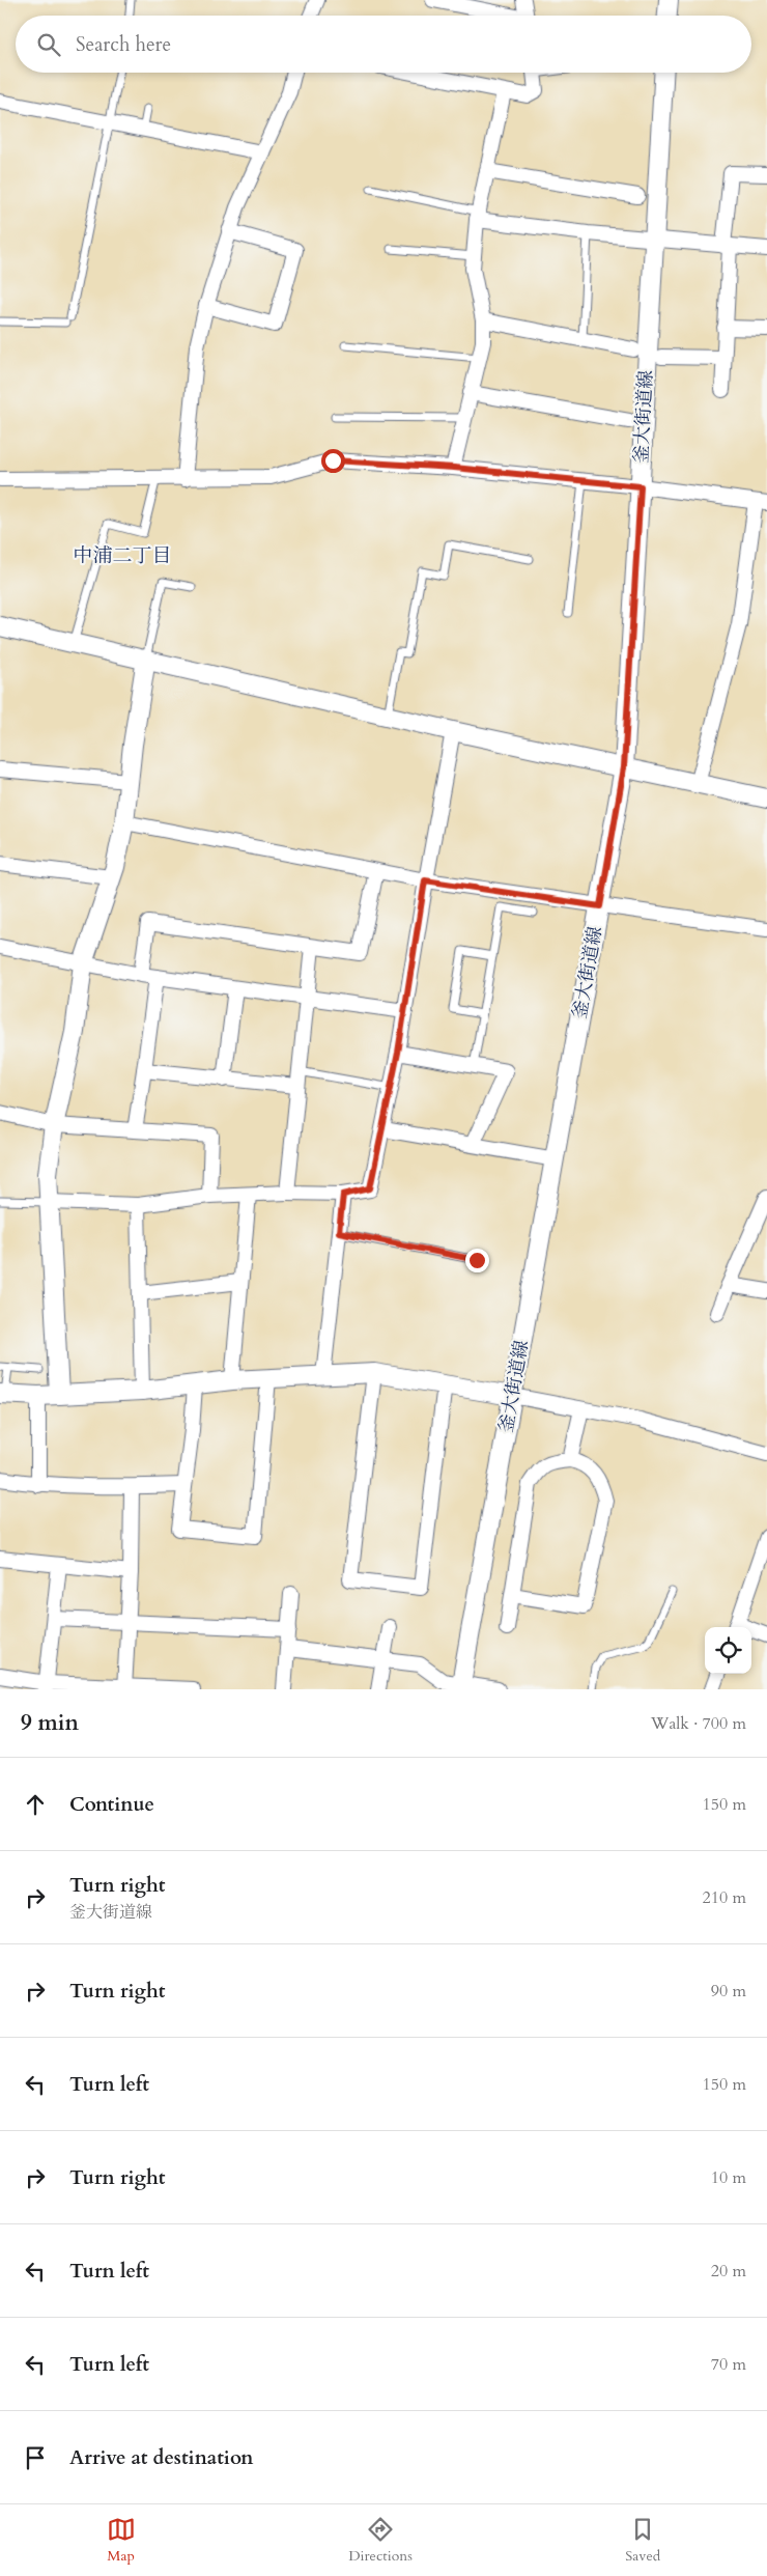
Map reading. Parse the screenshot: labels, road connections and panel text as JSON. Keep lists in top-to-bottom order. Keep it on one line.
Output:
{"streets":{"street":["釜大街道線"]},"districts":["中浦二丁目"],"page":{"search":"Search here","heading":["9 min","Walk · 700 m"],"list":[["Continue","150 m"],["Turn right","釜大街道線","210 m"],["Turn right","90 m"],["Turn left","150 m"],["Turn right","10 m"],["Turn left","20 m"],["Turn left","70 m"],"Arrive at destination"],"nav":["Map","Directions","Saved"]}}
